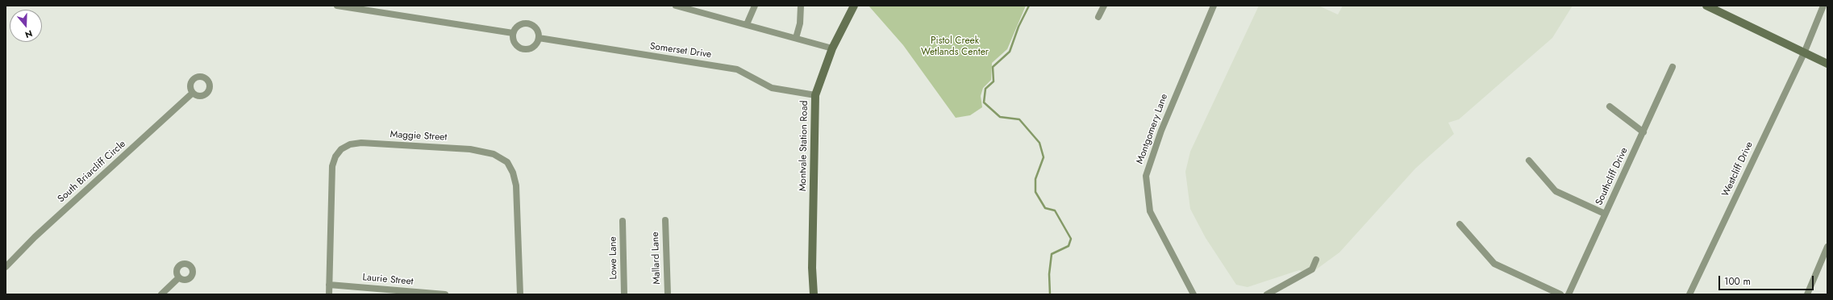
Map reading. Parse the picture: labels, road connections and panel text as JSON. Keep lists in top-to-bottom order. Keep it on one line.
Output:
{"streets":{"street":["Somerset Drive","Montgomery Lane","Maggie Street","Montvale Station Road","Westcliff Drive","South Briarcliff Circle","Southcliff Drive","Lowe Lane","Mallard Lane","Laurie Street"]},"crossings":[["Somerset Drive","Montvale Station Road"],["Maggie Street","Laurie Street"]],"parks":["Pistol Creek Wetlands Center"],"scale_bar":"100 m","north":"bottom"}
